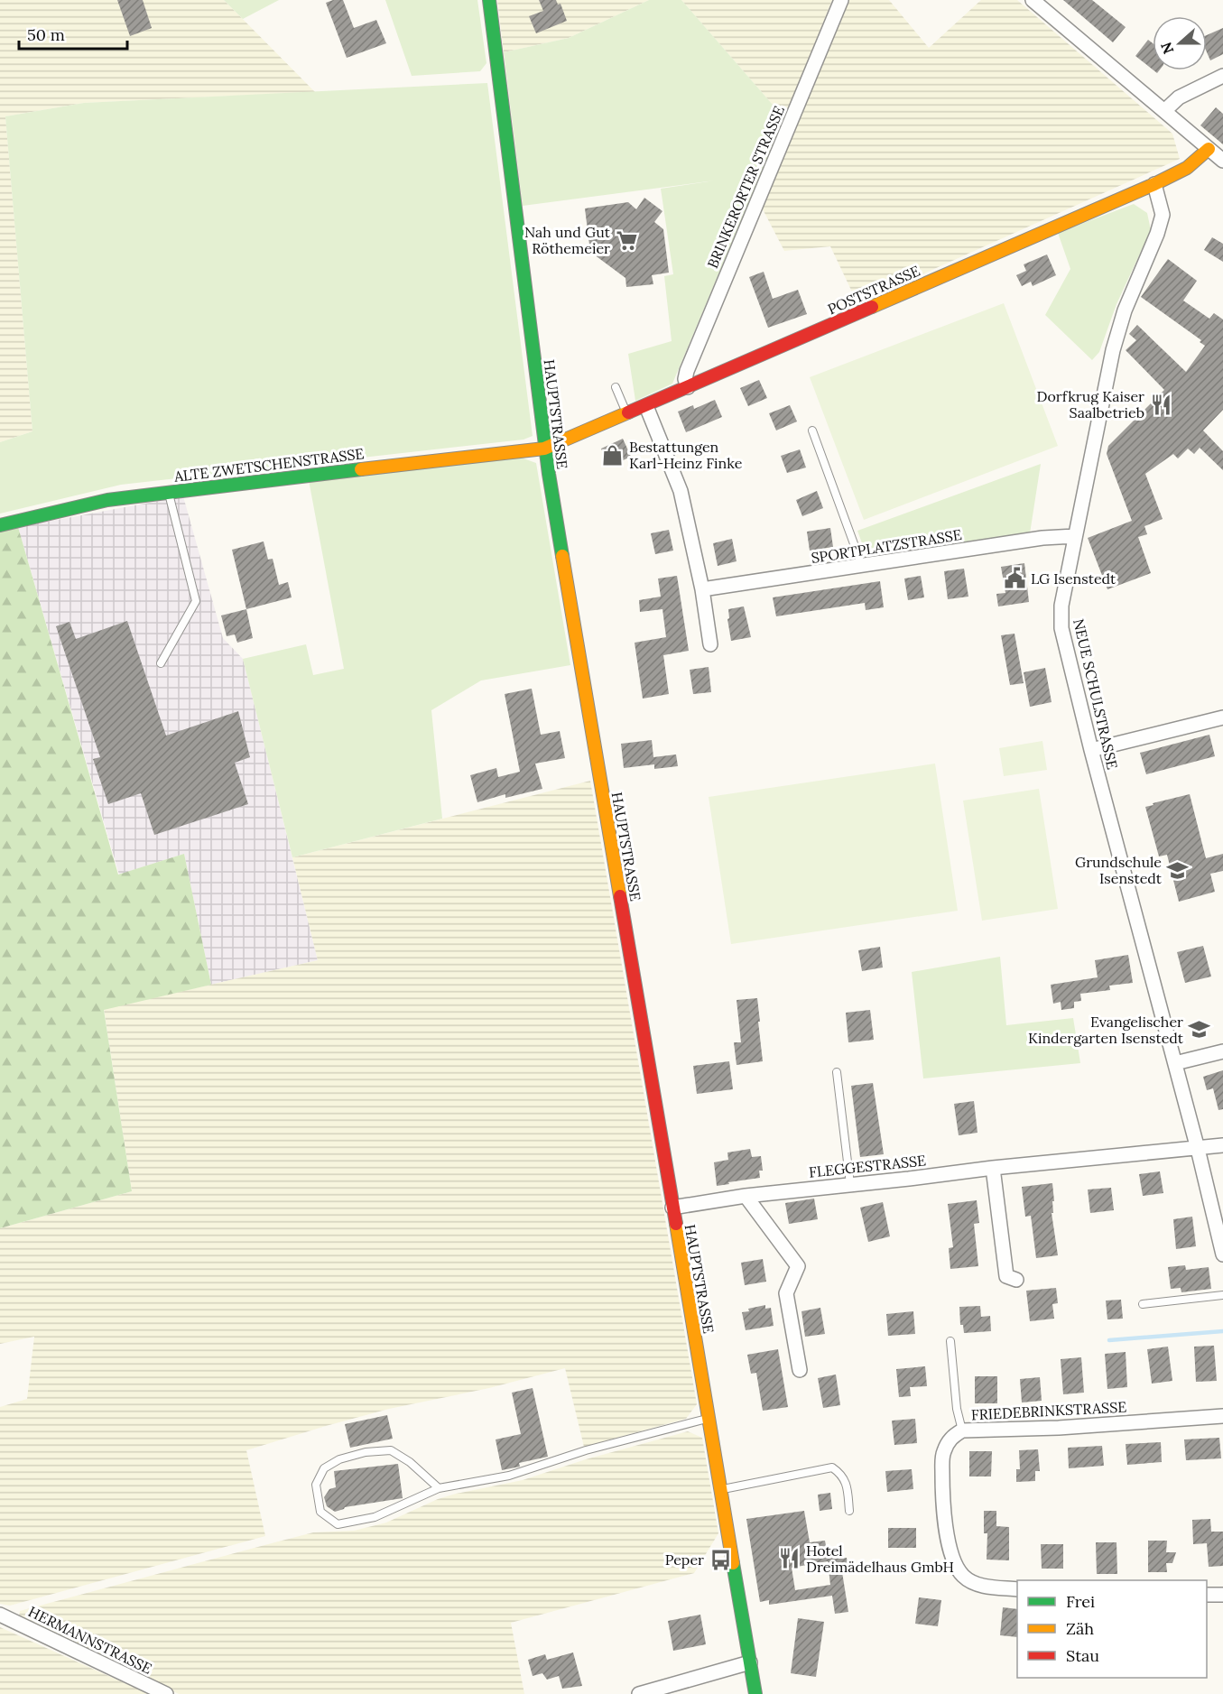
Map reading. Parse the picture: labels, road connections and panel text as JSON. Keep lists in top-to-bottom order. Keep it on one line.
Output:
{"streets":{"main road":["POSTSTRASSE","HAUPTSTRASSE","ALTE ZWETSCHENSTRASSE"],"street":["BRINKERORTER STRASSE","SPORTPLATZSTRASSE","NEUE SCHULSTRASSE","FLEGGESTRASSE","FRIEDEBRINKSTRASSE","HERMANNSTRASSE"]},"crossings":[["BRINKERORTER STRASSE","POSTSTRASSE"],["POSTSTRASSE","HAUPTSTRASSE"],["POSTSTRASSE","ALTE ZWETSCHENSTRASSE"],["POSTSTRASSE","NEUE SCHULSTRASSE"],["HAUPTSTRASSE","ALTE ZWETSCHENSTRASSE"],["HAUPTSTRASSE","FLEGGESTRASSE"],["SPORTPLATZSTRASSE","NEUE SCHULSTRASSE"],["NEUE SCHULSTRASSE","FLEGGESTRASSE"]],"places":{"supermarket":["Nah und Gut Röthemeier"],"restaurant":["Dorfkrug Kaiser Saalbetrieb","Hotel Dreimädelhaus GmbH"],"shop":["Bestattungen Karl-Heinz Finke"],"public building":["LG Isenstedt"],"school or university":["Grundschule Isenstedt","Evangelischer Kindergarten Isenstedt"],"bus stop":["Peper"]},"legend":["Frei","Zäh","Stau"],"scale_bar":"50 m","north":"left"}
